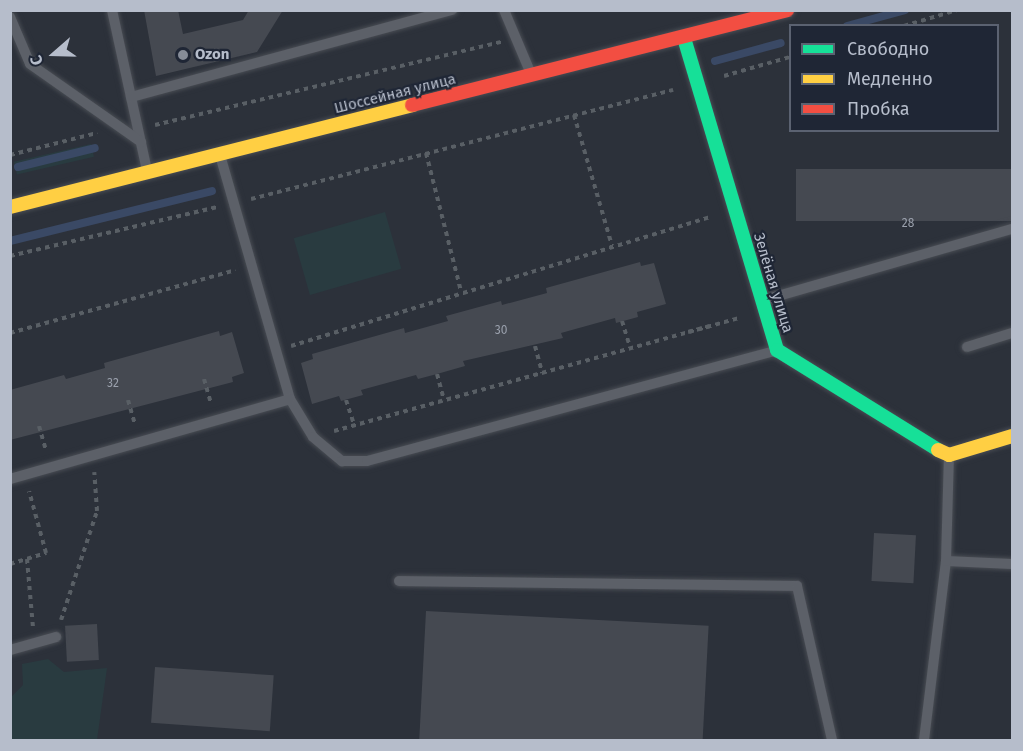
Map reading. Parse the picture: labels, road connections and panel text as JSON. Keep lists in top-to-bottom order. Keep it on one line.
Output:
{"streets":{"main road":["Шоссейная улица","Зелёная улица"]},"crossings":[["Шоссейная улица","Зелёная улица"]],"places":["Ozon"],"house_numbers":["28","30","32"],"legend":["Свободно","Медленно","Пробка"],"north":"left"}
